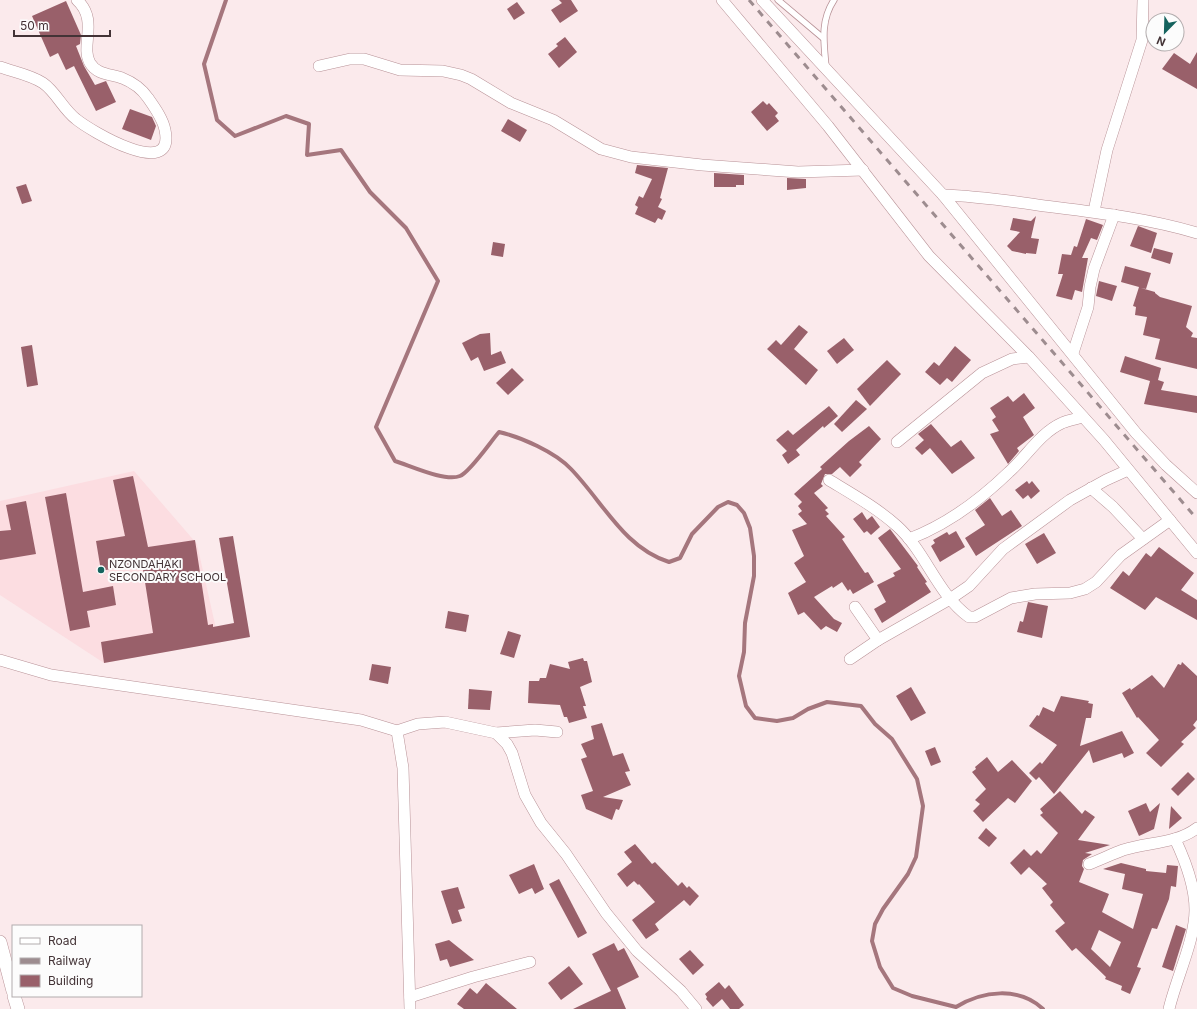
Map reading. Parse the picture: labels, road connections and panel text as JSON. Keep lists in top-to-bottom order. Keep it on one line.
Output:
{"places":["NZONDAHAKI SECONDARY SCHOOL"],"legend":["Road","Railway","Building"],"scale_bar":"50 m","north":"bottom left"}
